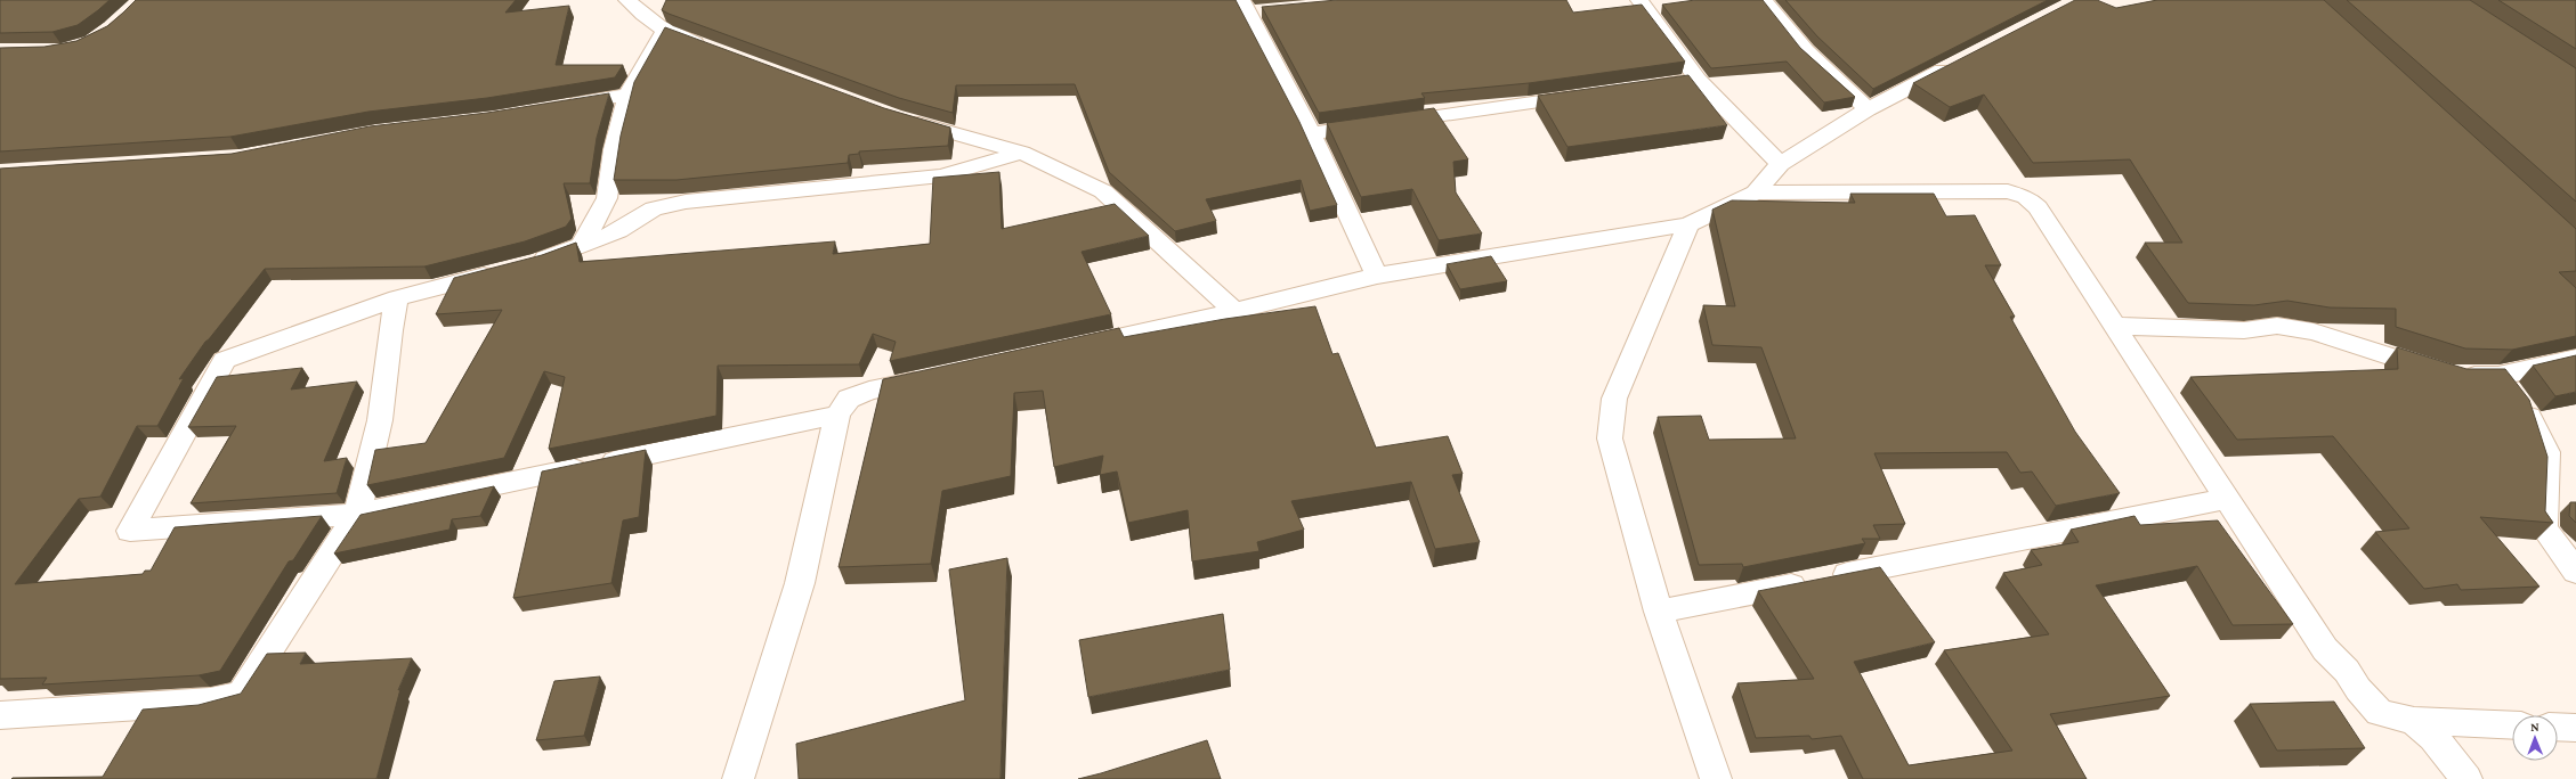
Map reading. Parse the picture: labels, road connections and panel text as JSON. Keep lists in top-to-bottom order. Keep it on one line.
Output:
{"north":"top"}
